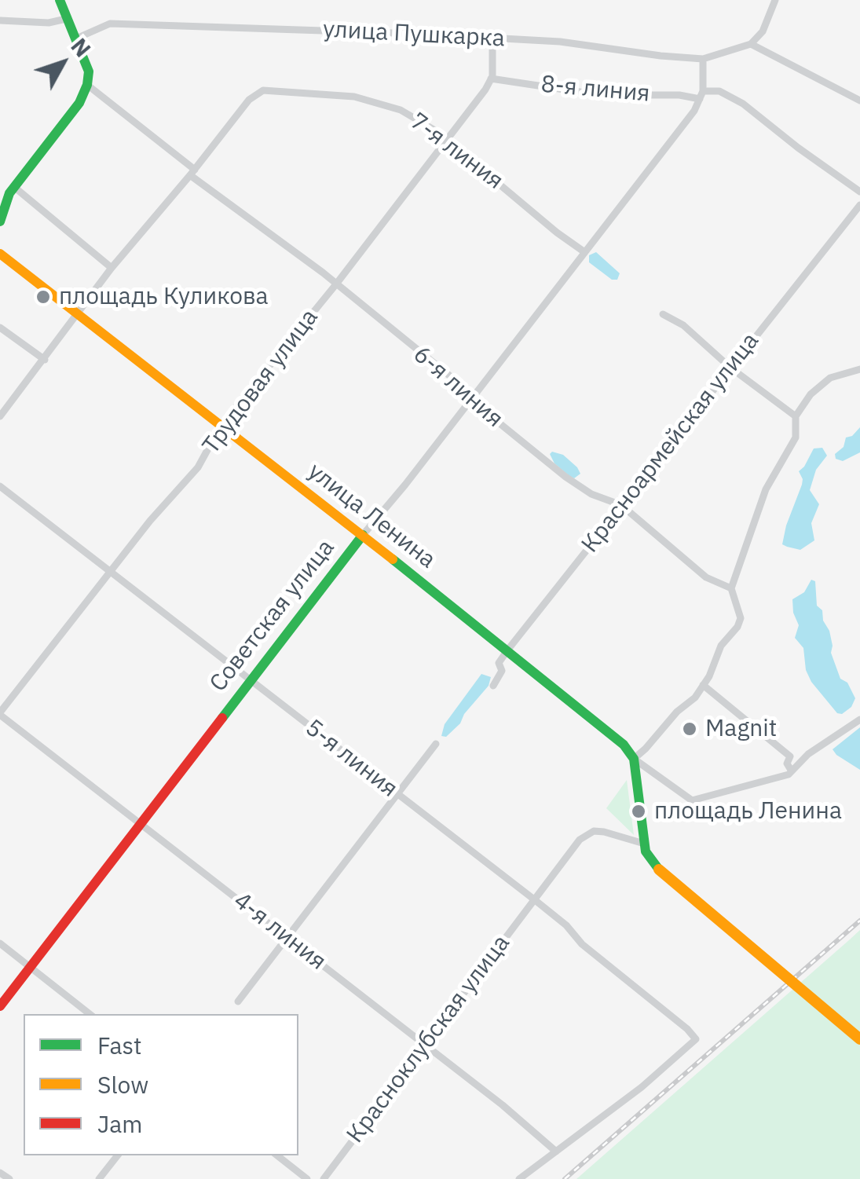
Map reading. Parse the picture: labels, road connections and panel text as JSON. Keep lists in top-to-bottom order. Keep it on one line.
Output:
{"streets":{"main road":["улица Ленина","Советская улица"],"street":["улица Пушкарка","8-я линия","7-я линия","Трудовая улица","6-я линия","Красноармейская улица","5-я линия","4-я линия","Красноклубская улица"]},"crossings":[["8-я линия","Трудовая улица"],["8-я линия","Советская улица"],["7-я линия","Трудовая улица"],["7-я линия","6-я линия"],["7-я линия","Советская улица"],["Трудовая улица","6-я линия"],["Трудовая улица","улица Ленина"],["Трудовая улица","5-я линия"],["Трудовая улица","4-я линия"],["6-я линия","Красноармейская улица"],["6-я линия","Советская улица"],["Красноармейская улица","улица Ленина"],["улица Ленина","Советская улица"],["Советская улица","5-я линия"],["Советская улица","4-я линия"],["5-я линия","4-я линия"],["5-я линия","Красноклубская улица"],["4-я линия","Красноклубская улица"]],"places":["площадь Куликова","Magnit","площадь Ленина"],"legend":["Fast","Slow","Jam"],"north":"top right"}
